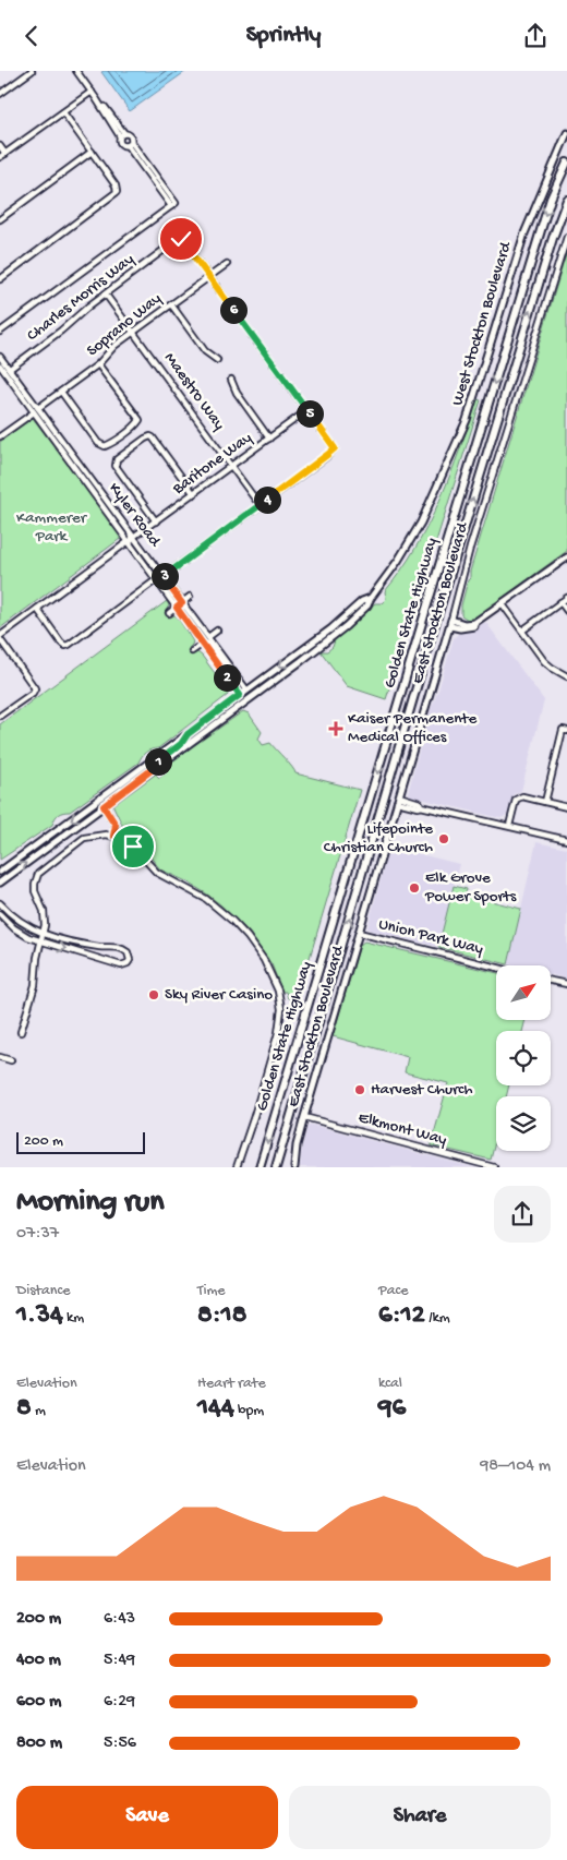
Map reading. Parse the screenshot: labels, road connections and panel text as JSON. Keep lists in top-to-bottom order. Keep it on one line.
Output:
{"streets":{"highway":["Golden State Highway"],"main road":["West Stockton Boulevard","East Stockton Boulevard"],"street":["Charles Morris Way","Soprano Way","Maestro Way","Baritone Way","Kyler Road","Union Park Way","Elkmont Way"]},"crossings":[["Charles Morris Way","Soprano Way"],["Charles Morris Way","Maestro Way"],["Charles Morris Way","Baritone Way"],["Charles Morris Way","Kyler Road"],["Soprano Way","Maestro Way"],["Soprano Way","Kyler Road"],["Maestro Way","Baritone Way"],["Baritone Way","Kyler Road"],["East Stockton Boulevard","Union Park Way"],["East Stockton Boulevard","Elkmont Way"]],"parks":["Kammerer Park"],"places":{"health":["Kaiser Permanente Medical Offices"],"other":["Lifepointe Christian Church","Elk Grove Power Sports","Sky River Casino","Harvest Church"]},"scale_bar":"200 m","north":"top right","page":{"header":"Sprintly","pins":["6","5","4","3","2","1"],"scale":"200 m","heading":["Morning run","07:37"],"stats":[["Distance","1.34 km"],["Time","8:18"],["Pace","6:12 /km"],["Elevation","8 m"],["Heart rate","144 bpm"],["kcal","96"]],"chart":["Elevation","98–104 m"],"list":[{"name":"200 m","note":"6:43"},{"name":"400 m","note":"5:49"},{"name":"600 m","note":"6:29"},{"name":"800 m","note":"5:56"}],"buttons":["Save","Share"]}}
